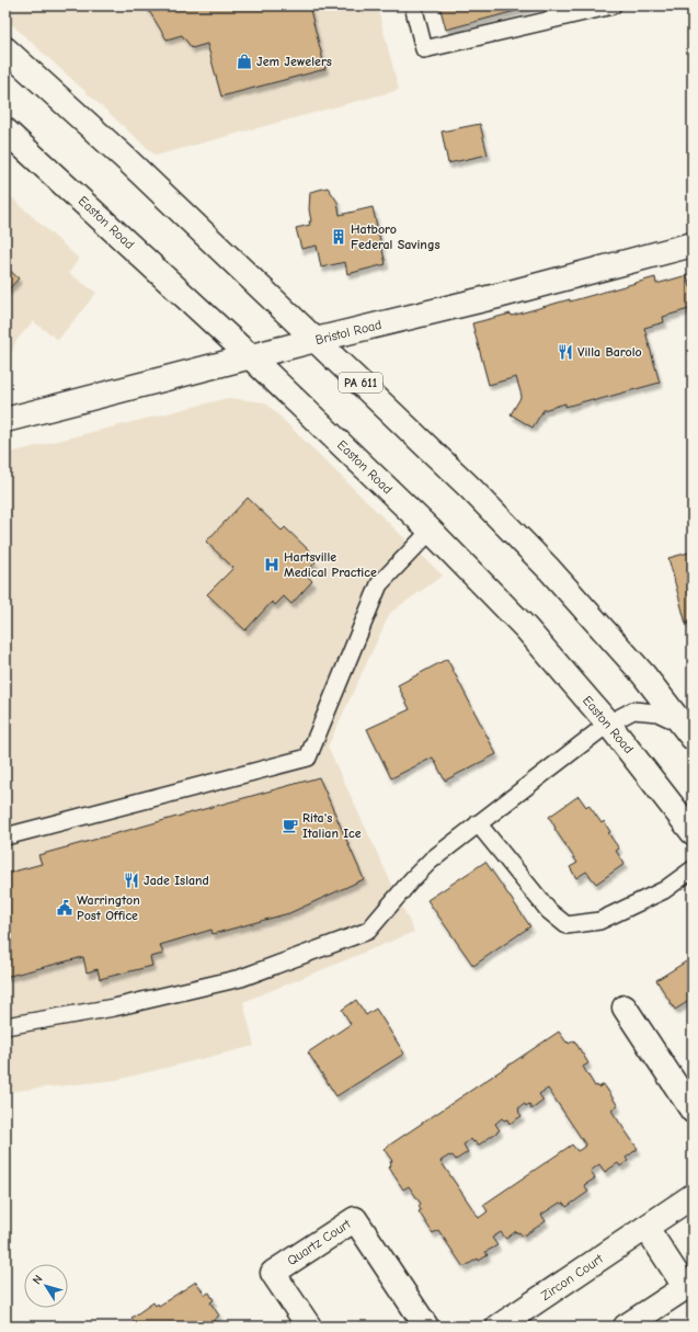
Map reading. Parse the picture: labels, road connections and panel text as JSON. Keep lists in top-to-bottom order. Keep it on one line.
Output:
{"streets":{"main road":["Easton Road","Bristol Road","PA 611","Quartz Court","Zircon Court"]},"crossings":[["Easton Road","Bristol Road"],["Bristol Road","PA 611"]],"places":{"shop":["Jem Jewelers"],"building":["Hatboro Federal Savings"],"restaurant":["Villa Barolo","Jade Island"],"hospital":["Hartsville Medical Practice"],"cafe":["Rita's Italian Ice"],"public building":["Warrington Post Office"]},"north":"top left"}
